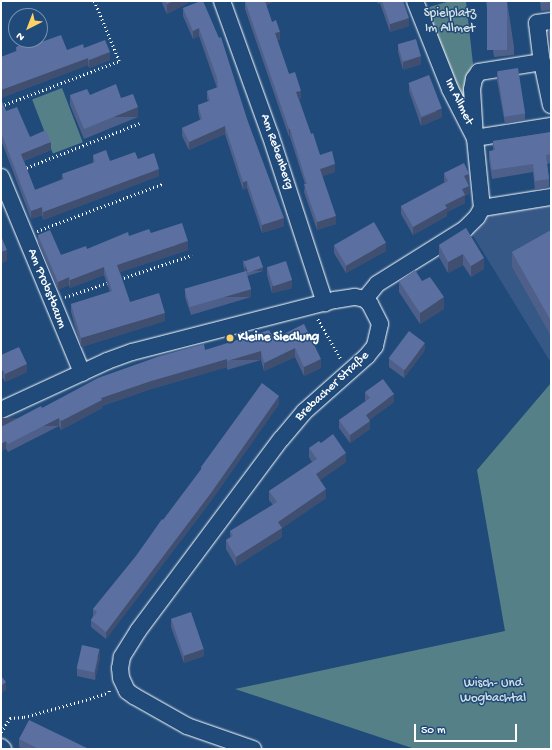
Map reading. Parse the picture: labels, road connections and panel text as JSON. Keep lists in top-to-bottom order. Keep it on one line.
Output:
{"streets":{"street":["Im Allmet","Am Rebenberg","Am Probstbaum","Brebacher Straße"]},"parks":["Spielplatz Im Allmet","Wisch- Und Wogbachtal"],"places":["Kleine Siedlung"],"scale_bar":"50 m","north":"bottom left"}
